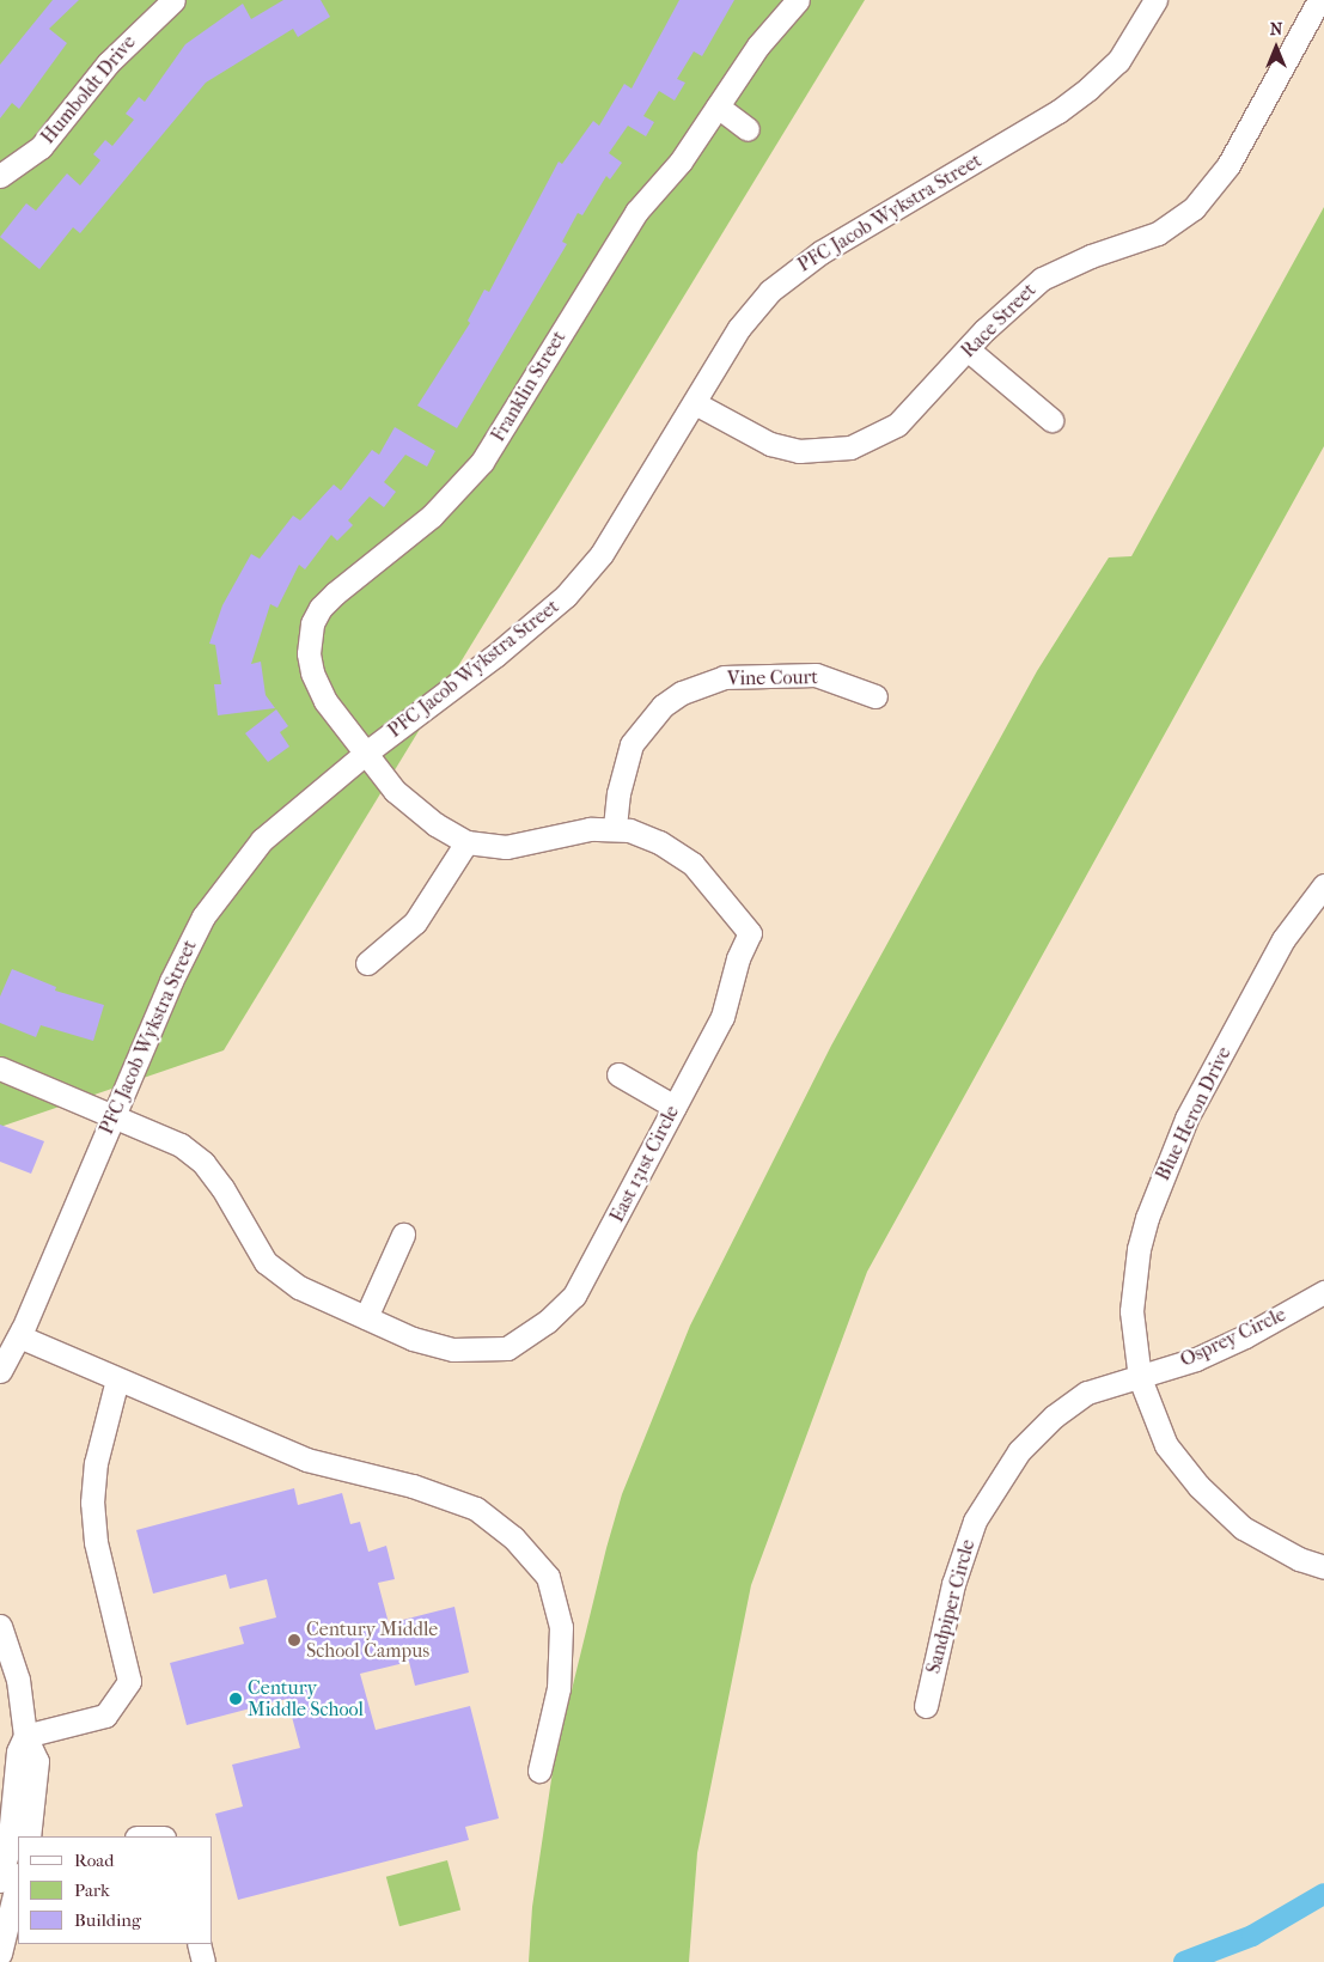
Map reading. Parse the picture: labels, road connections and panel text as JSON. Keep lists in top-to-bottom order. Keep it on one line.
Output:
{"streets":{"street":["Humboldt Drive","PFC Jacob Wykstra Street","Race Street","Franklin Street","Vine Court","Blue Heron Drive","East 131st Circle","Osprey Circle","Sandpiper Circle"]},"crossings":[["PFC Jacob Wykstra Street","Race Street"],["PFC Jacob Wykstra Street","Franklin Street"],["PFC Jacob Wykstra Street","East 131st Circle"],["Franklin Street","East 131st Circle"],["Vine Court","East 131st Circle"],["Blue Heron Drive","Osprey Circle"],["Blue Heron Drive","Sandpiper Circle"],["Osprey Circle","Sandpiper Circle"]],"places":["Century Middle School Campus","Century Middle School"],"legend":["Road","Park","Building"],"north":"top"}
